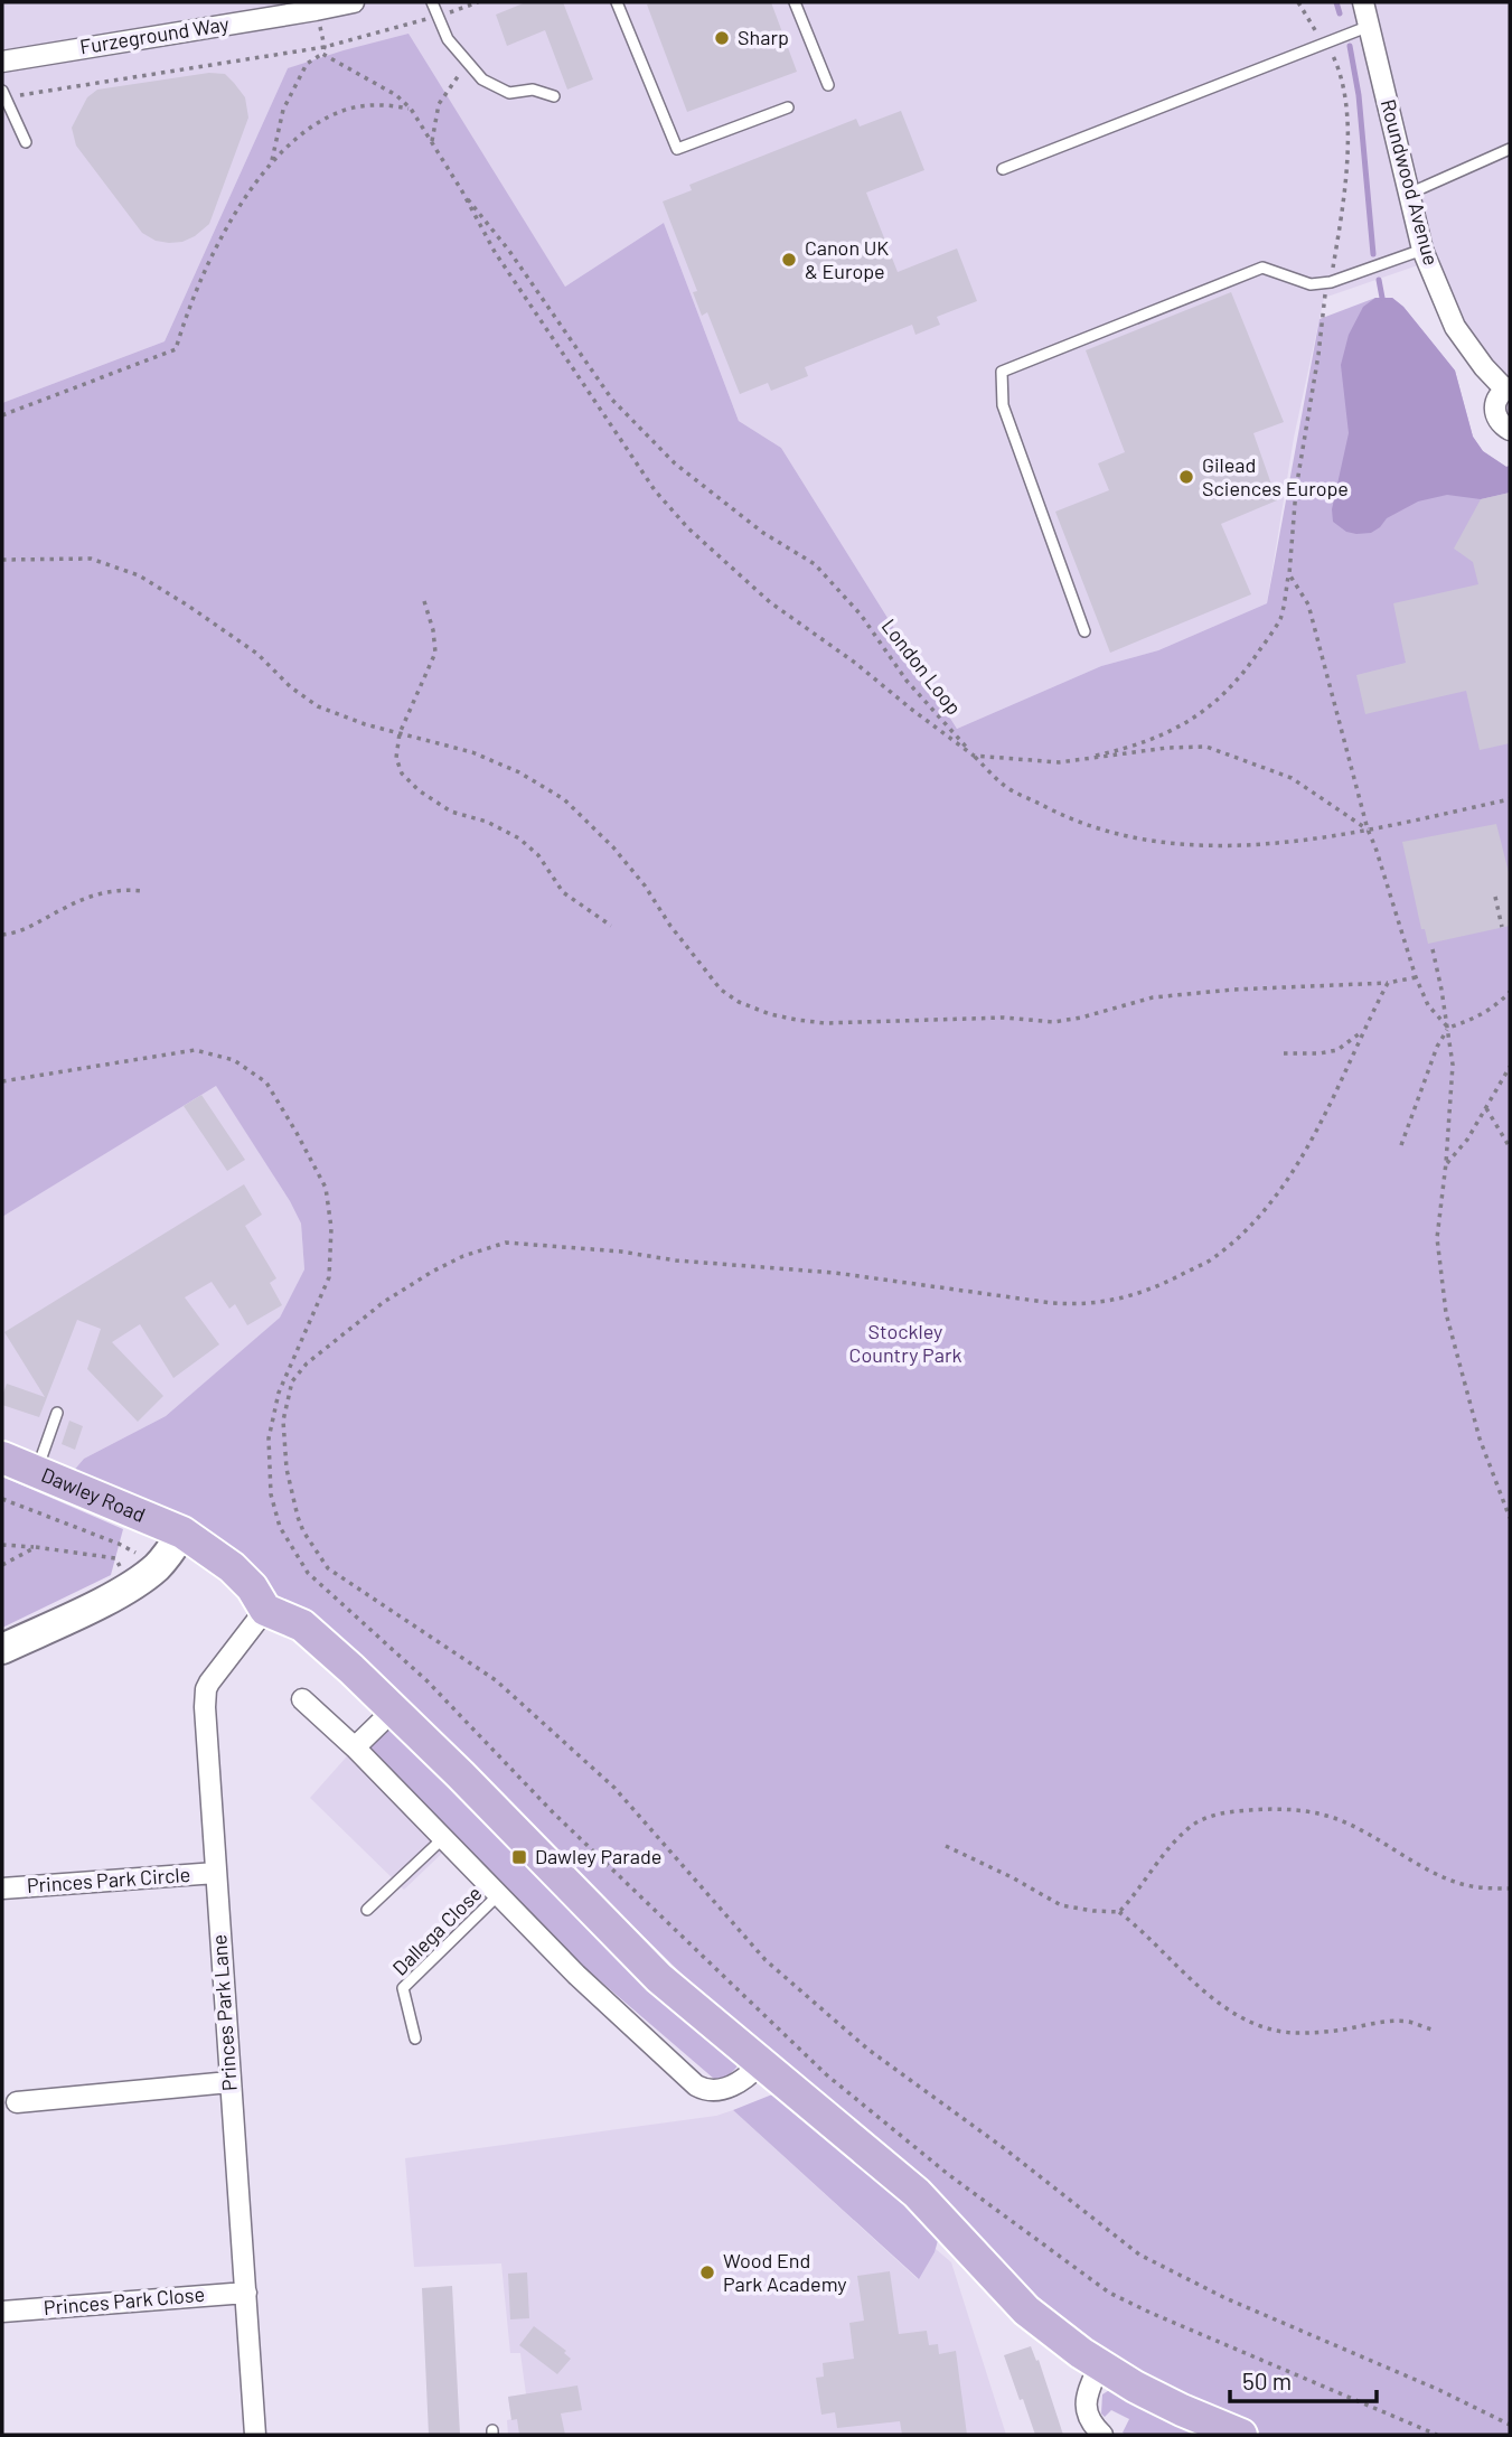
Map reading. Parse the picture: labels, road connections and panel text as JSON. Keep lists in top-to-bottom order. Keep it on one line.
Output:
{"streets":{"main road":["Dawley Road"],"street":["Furzeground Way","Roundwood Avenue","Princes Park Circle","Princes Park Lane","Princes Park Close"],"lane":["Dallega Close"],"path":["London Loop"]},"crossings":[["Dawley Road","Princes Park Lane"],["Princes Park Circle","Princes Park Lane"],["Princes Park Lane","Princes Park Close"]],"parks":["Stockley Country Park"],"places":{"other":["Sharp","Canon UK & Europe","Gilead Sciences Europe","Wood End Park Academy"],"transit":["Dawley Parade"]},"scale_bar":"50 m"}
